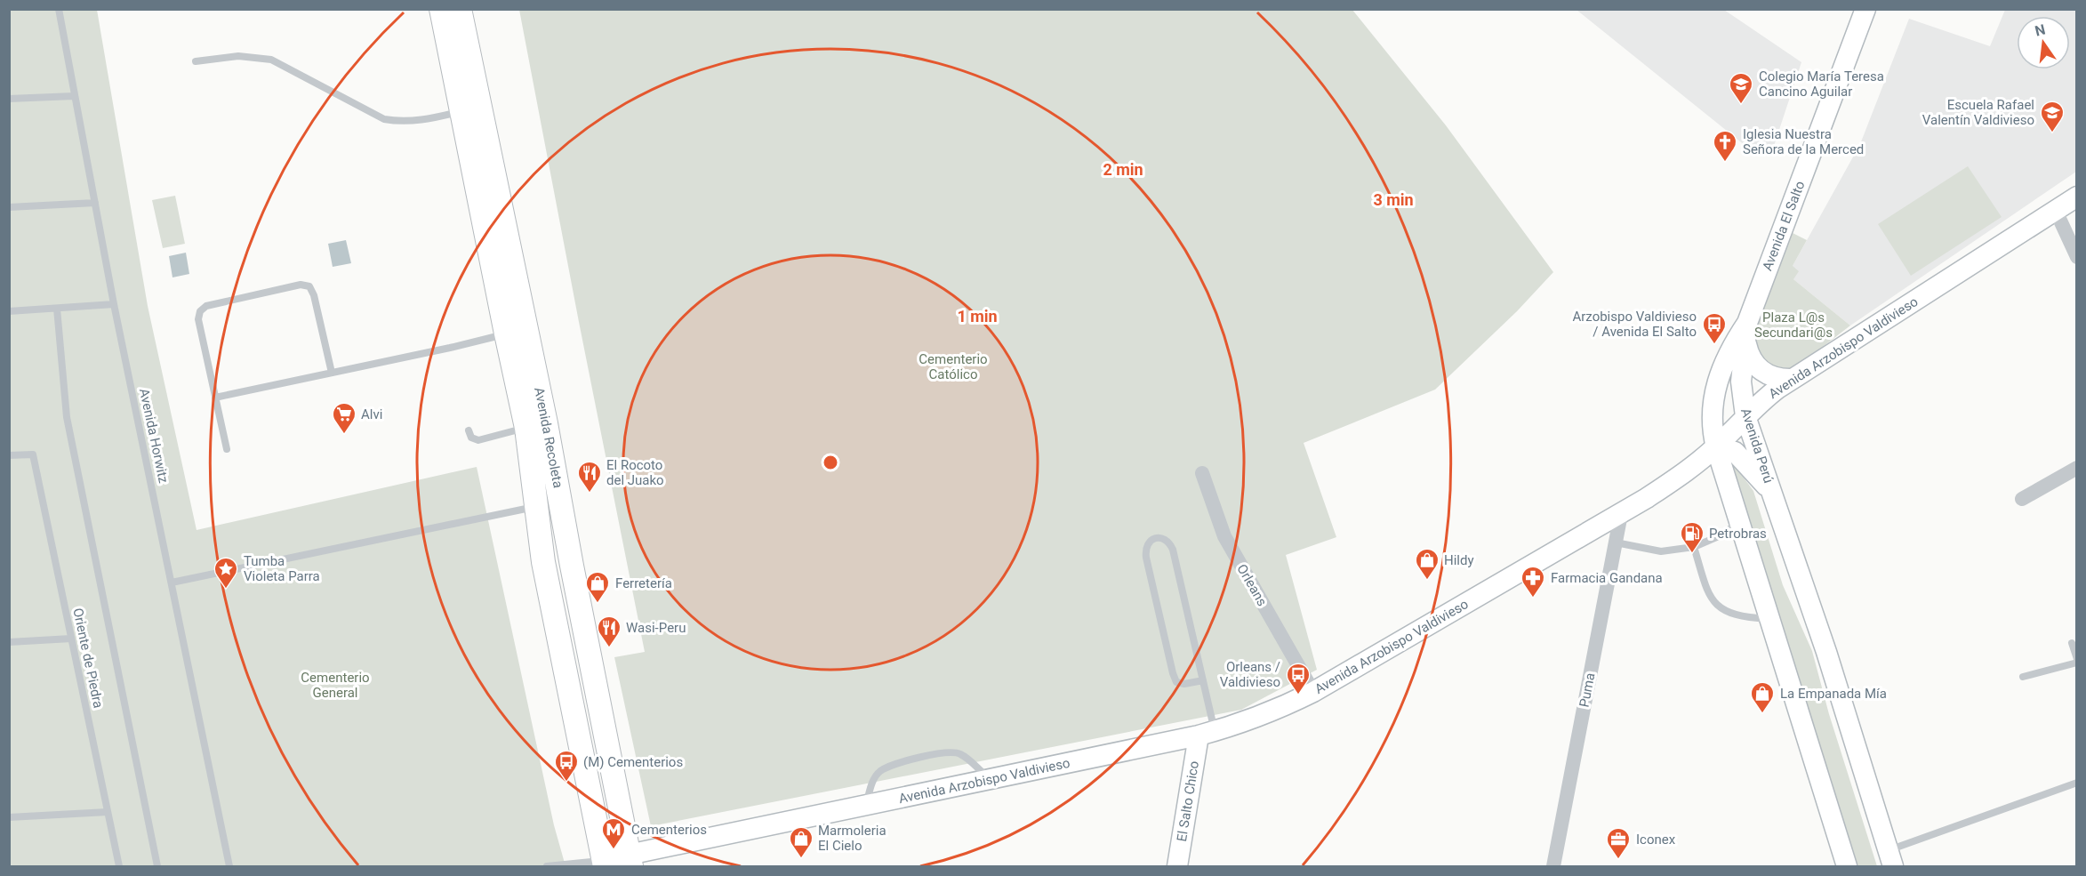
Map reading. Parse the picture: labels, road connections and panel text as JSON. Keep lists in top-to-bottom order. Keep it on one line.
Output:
{"streets":{"main road":["Avenida El Salto","Avenida Arzobispo Valdivieso","Avenida Recoleta","Avenida Perú","El Salto Chico"],"street":["Orleans","Puma"],"lane":["Avenida Horwitz","Oriente de Piedra"]},"crossings":[["Avenida El Salto","Avenida Perú"],["Avenida Arzobispo Valdivieso","Avenida Recoleta"],["Avenida Arzobispo Valdivieso","Avenida Perú"],["Avenida Arzobispo Valdivieso","Orleans"],["Avenida Arzobispo Valdivieso","Puma"],["Avenida Arzobispo Valdivieso","El Salto Chico"]],"parks":["Plaza L@s Secundari@s","Cementerio Católico","Cementerio General"],"places":{"school or university":["Colegio María Teresa Cancino Aguilar","Escuela Rafael Valentín Valdivieso"],"church":["Iglesia Nuestra Señora de la Merced"],"bus stop":["Arzobispo Valdivieso / Avenida El Salto","Orleans / Valdivieso","(M) Cementerios"],"supermarket":["Alvi"],"restaurant":["El Rocoto del Juako","Wasi-Peru"],"fuel station":["Petrobras"],"shop":["Hildy","Ferretería","La Empanada Mía","Marmoleria El Cielo"],"place":["Tumba Violeta Parra"],"pharmacy":["Farmacia Gandana"],"metro station":["Cementerios"],"office":["Iconex"]},"north":"top","rings":["2 min","3 min","1 min"]}
